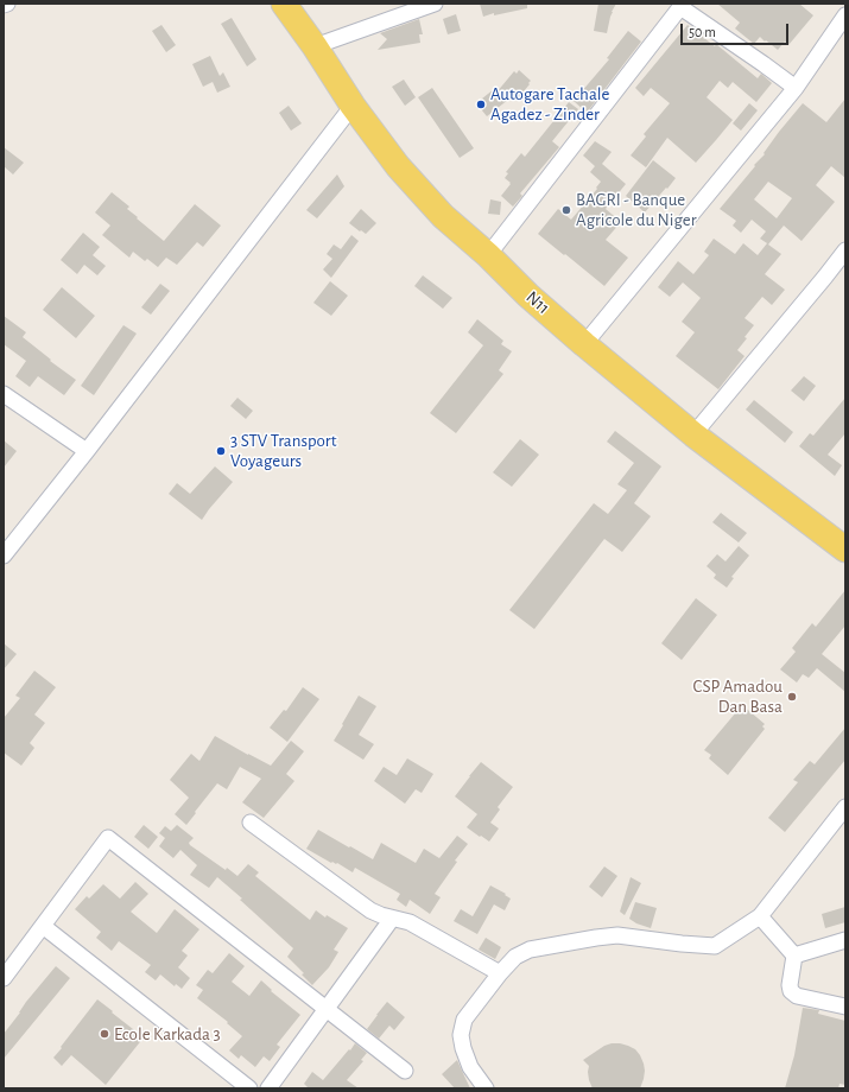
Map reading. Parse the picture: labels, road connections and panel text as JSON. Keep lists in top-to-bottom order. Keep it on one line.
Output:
{"streets":{"main road":["N11"]},"places":["Autogare Tachale Agadez - Zinder","BAGRI - Banque Agricole du Niger","3 STV Transport Voyageurs","CSP Amadou Dan Basa","Ecole Karkada 3"],"scale_bar":"50 m"}
